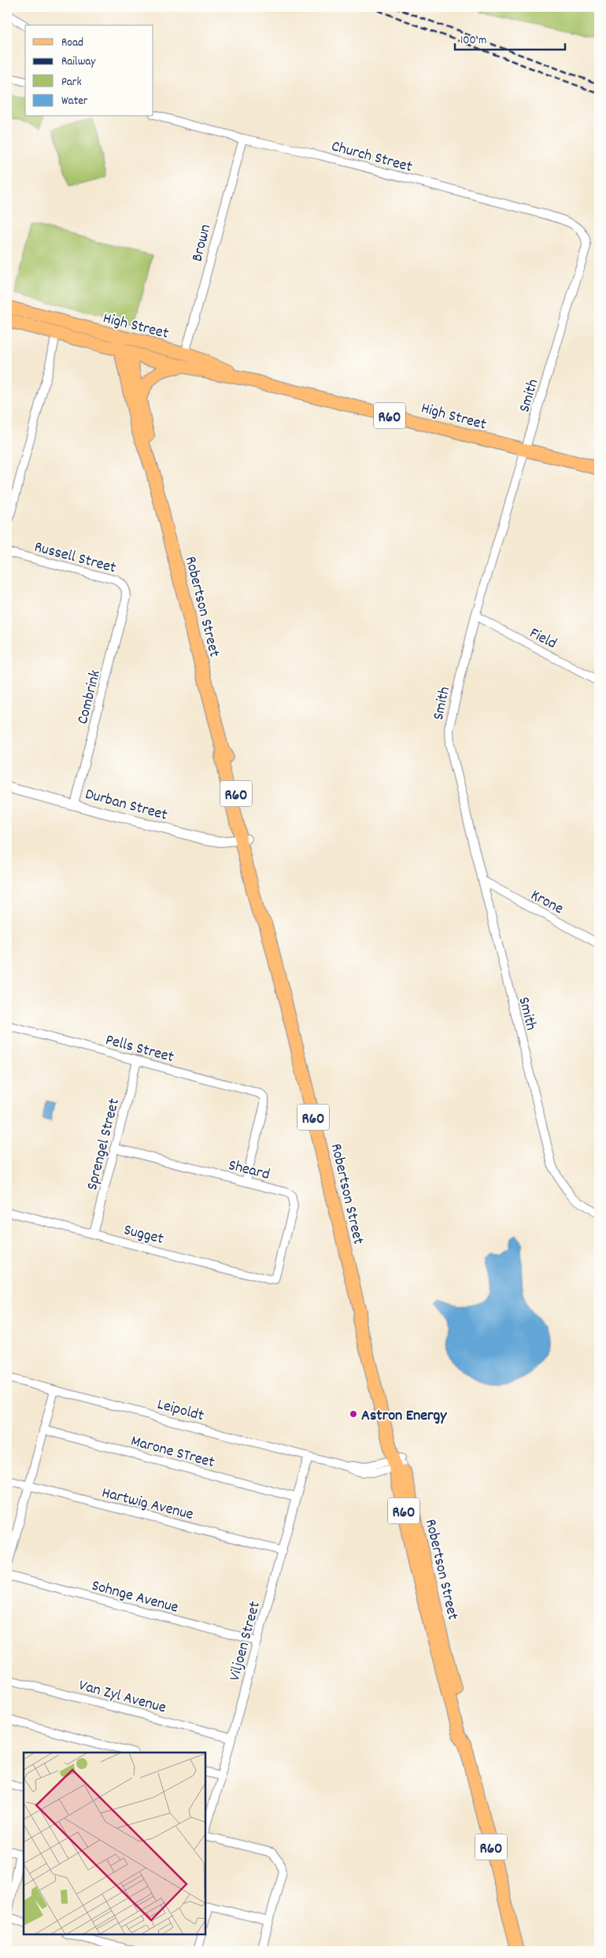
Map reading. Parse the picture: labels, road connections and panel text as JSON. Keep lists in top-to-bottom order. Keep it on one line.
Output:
{"streets":{"main road":["High Street","R60","Robertson Street"],"street":["Church Street","Brown","Smith","Russell Street","Field","Combrink","Durban Street","Krone","Pells Street","Sprengel Street","Sheard","Sugget","Leipoldt","Marone STreet","Hartwig Avenue","Sohnge Avenue","Viljoen Street","Van Zyl Avenue"]},"crossings":[["Church Street","Brown"],["Church Street","Smith"],["Brown","High Street"],["High Street","Smith"],["High Street","Robertson Street"],["Smith","Field"],["Smith","Krone"],["Russell Street","Combrink"],["Robertson Street","Durban Street"],["Robertson Street","Leipoldt"],["Combrink","Durban Street"],["Pells Street","Sprengel Street"],["Pells Street","Sheard"],["Sprengel Street","Sheard"],["Sprengel Street","Sugget"],["Sheard","Sugget"],["Leipoldt","Viljoen Street"],["Marone STreet","Viljoen Street"],["Hartwig Avenue","Viljoen Street"],["Sohnge Avenue","Viljoen Street"],["Viljoen Street","Van Zyl Avenue"]],"places":["Astron Energy"],"legend":["Road","Railway","Park","Water"],"scale_bar":"100 m"}
